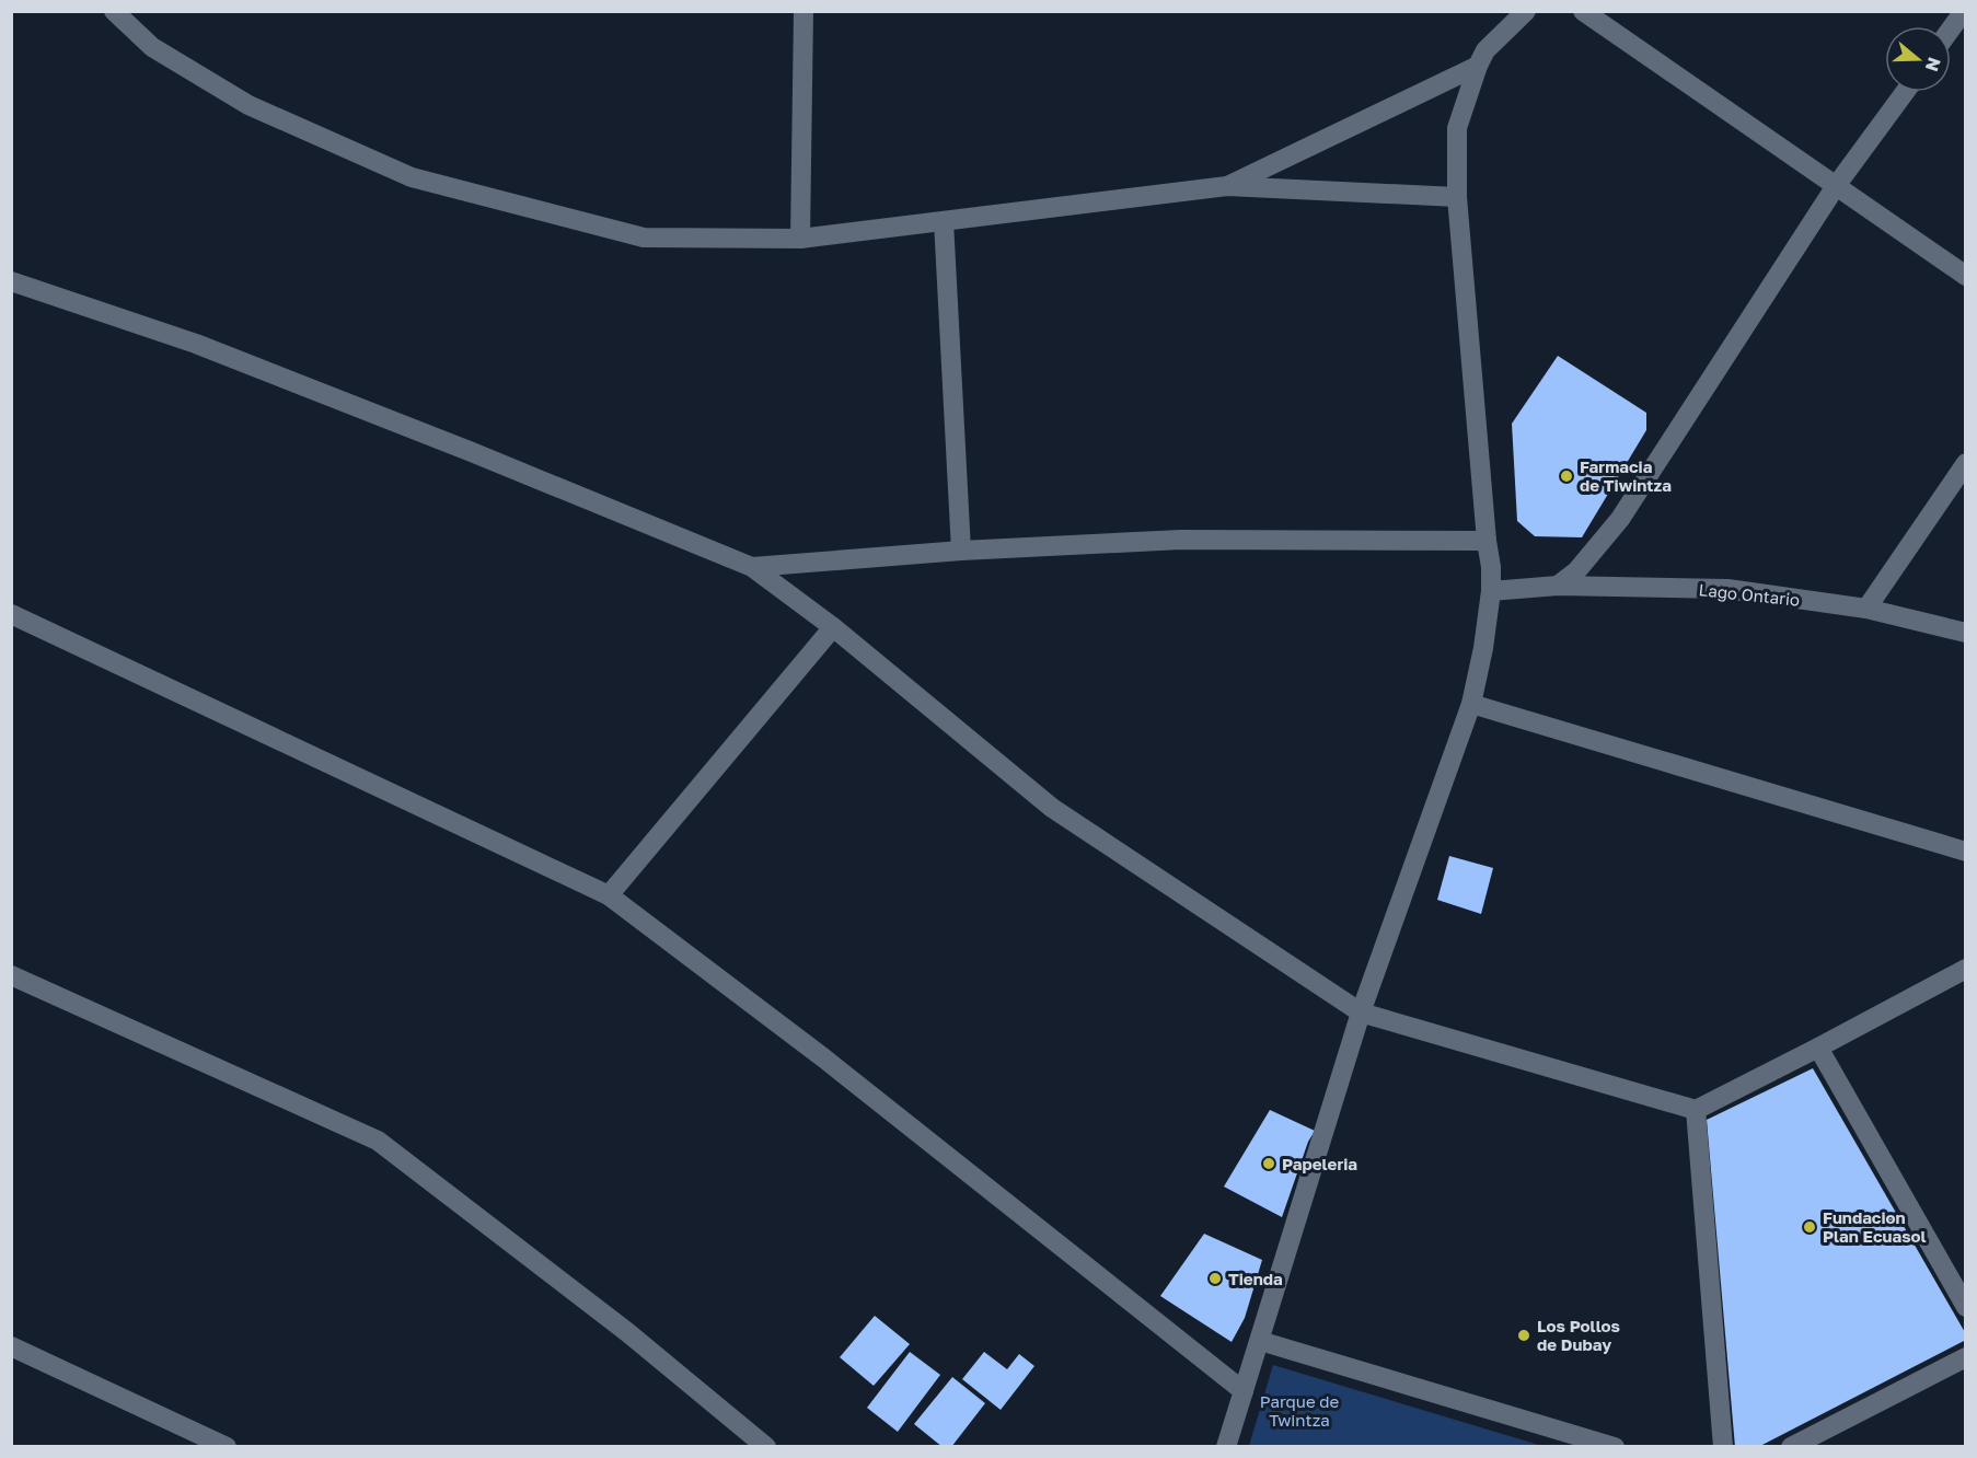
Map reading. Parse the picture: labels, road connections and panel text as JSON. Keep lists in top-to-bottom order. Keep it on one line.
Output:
{"streets":{"street":["Lago Ontario"]},"parks":["Parque de Twintza"],"places":["Farmacia de Tiwintza","Papeleria","Fundacion Plan Ecuasol","Tienda","Los Pollos de Dubay"],"north":"right"}
